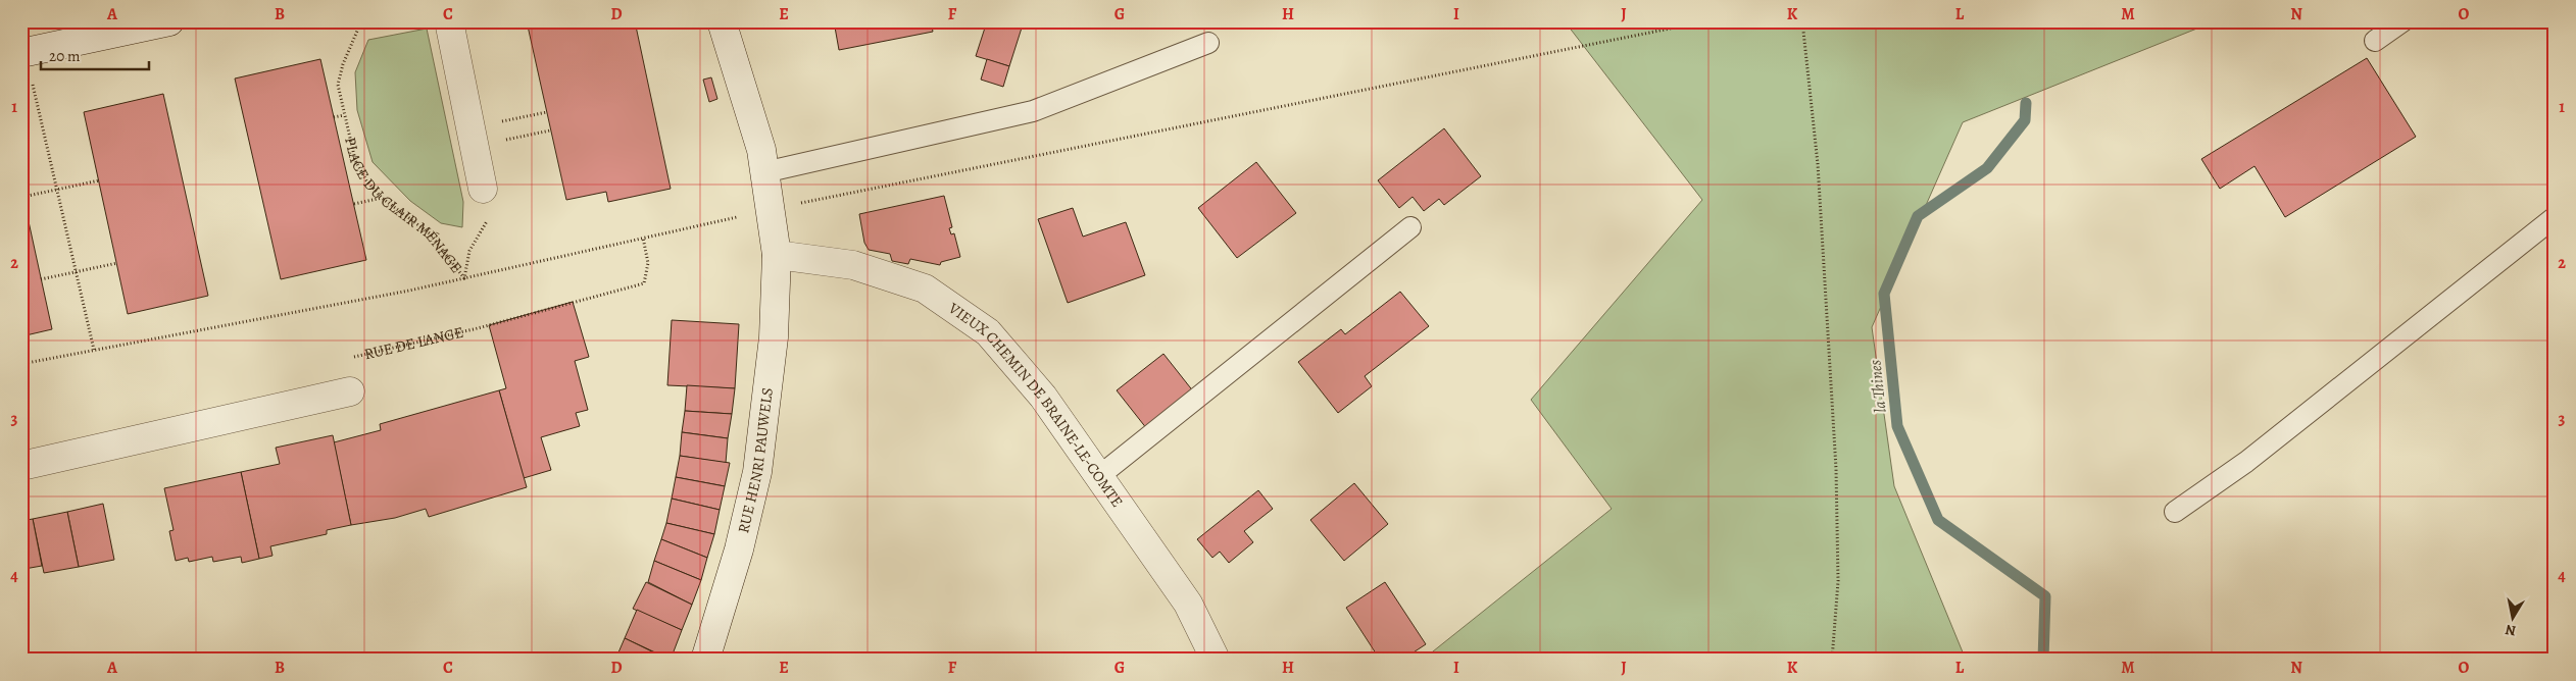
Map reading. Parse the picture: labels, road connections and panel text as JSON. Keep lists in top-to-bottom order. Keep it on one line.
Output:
{"streets":{"street":["VIEUX CHEMIN DE BRAINE-LE-COMTE","RUE HENRI PAUWELS"],"path":["PLACE DU CLAIR MÉNAGE","RUE DE L'ANGE"]},"crossings":[["VIEUX CHEMIN DE BRAINE-LE-COMTE","RUE HENRI PAUWELS"]],"water":["la Thines"],"scale_bar":"20 m","north":"bottom","grid":{"columns":["A","B","C","D","E","F","G","H","I","J","K","L","M","N","O"],"rows":["1","2","3","4"]}}
